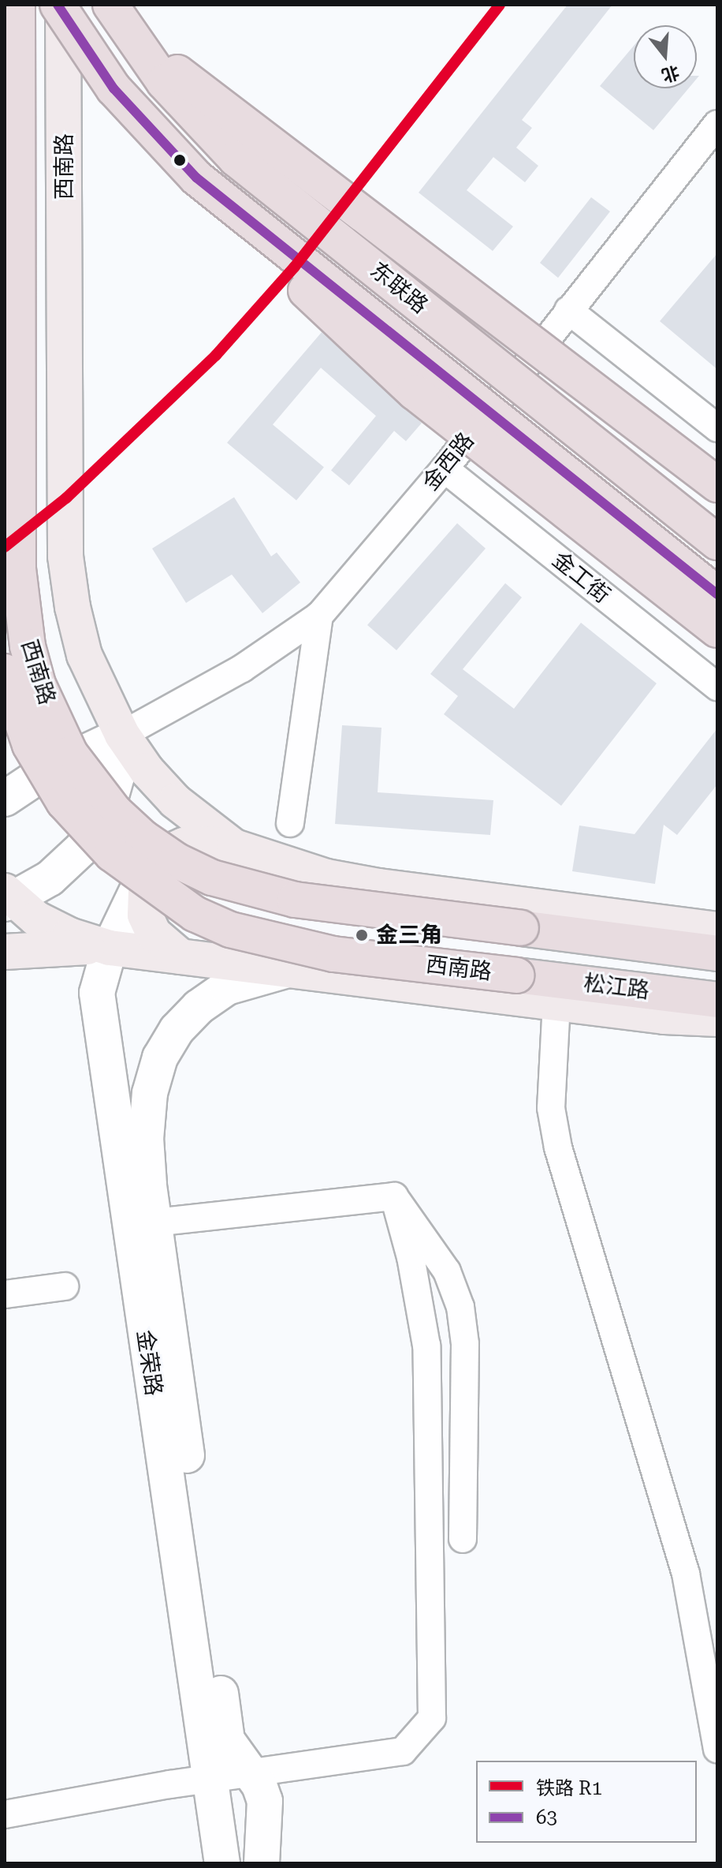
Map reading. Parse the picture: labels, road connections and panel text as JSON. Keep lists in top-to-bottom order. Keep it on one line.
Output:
{"streets":{"highway":["西南路","东联路","松江路"],"street":["金西路","金工街","金荣路"]},"crossings":[["西南路","金西路"],["西南路","松江路"],["金西路","金工街"]],"places":["金三角"],"lines":["rail line R1","transit line 63"],"legend":["铁路 R1","63"],"north":"bottom"}
